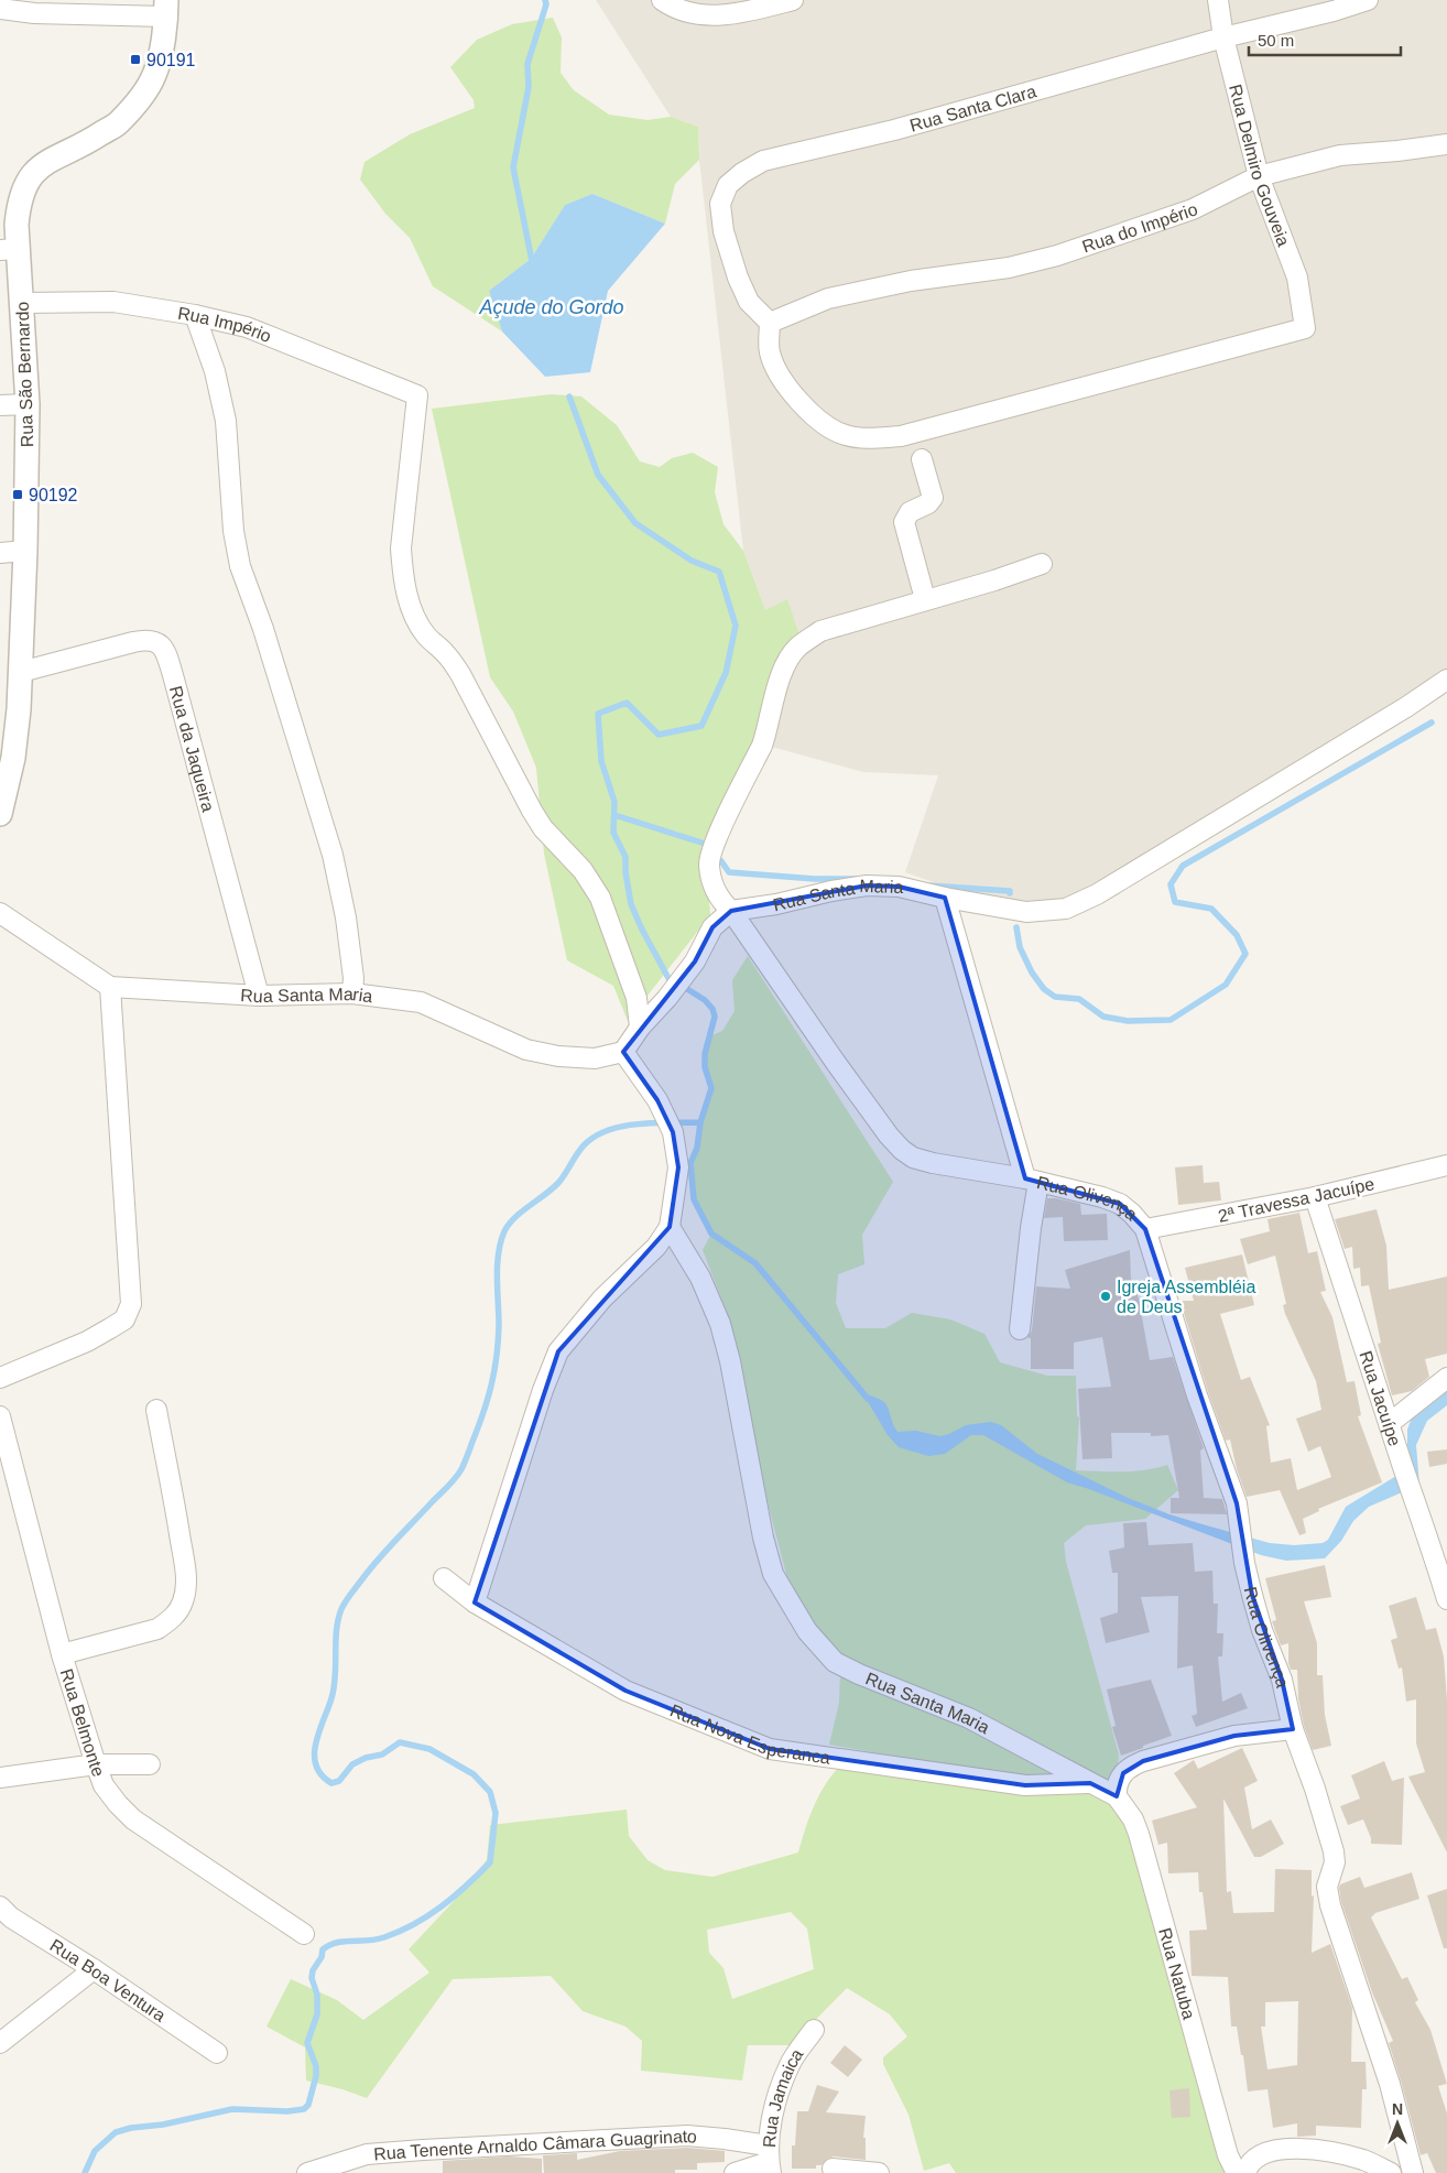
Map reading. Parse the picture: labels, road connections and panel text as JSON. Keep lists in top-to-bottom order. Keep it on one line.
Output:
{"streets":{"street":["Rua Santa Clara","Rua Delmiro Gouveia","Rua do Império","Rua Império","Rua São Bernardo","Rua da Jaqueira","Rua Santa Maria","2ª Travessa Jacuípe","Rua Olivença","Rua Jacuípe","Rua Belmonte","Rua Nova Esperanca","Rua Natuba","Rua Boa Ventura","Rua Jamaica","Rua Tenente Arnaldo Câmara Guagrinato"]},"crossings":[["Rua Santa Clara","Rua Delmiro Gouveia"],["Rua Santa Clara","Rua do Império"],["Rua Delmiro Gouveia","Rua do Império"],["Rua Império","Rua São Bernardo"],["Rua São Bernardo","Rua da Jaqueira"],["Rua da Jaqueira","Rua Santa Maria"],["Rua Santa Maria","Rua Olivença"],["Rua Santa Maria","Rua Nova Esperanca"],["Rua Santa Maria","Rua Natuba"],["2ª Travessa Jacuípe","Rua Olivença"],["2ª Travessa Jacuípe","Rua Jacuípe"],["Rua Jamaica","Rua Tenente Arnaldo Câmara Guagrinato"]],"water":["Açude do Gordo"],"places":{"transit":["90191","90192"],"other":["Igreja Assembléia de Deus"]},"scale_bar":"50 m","north":"top"}
